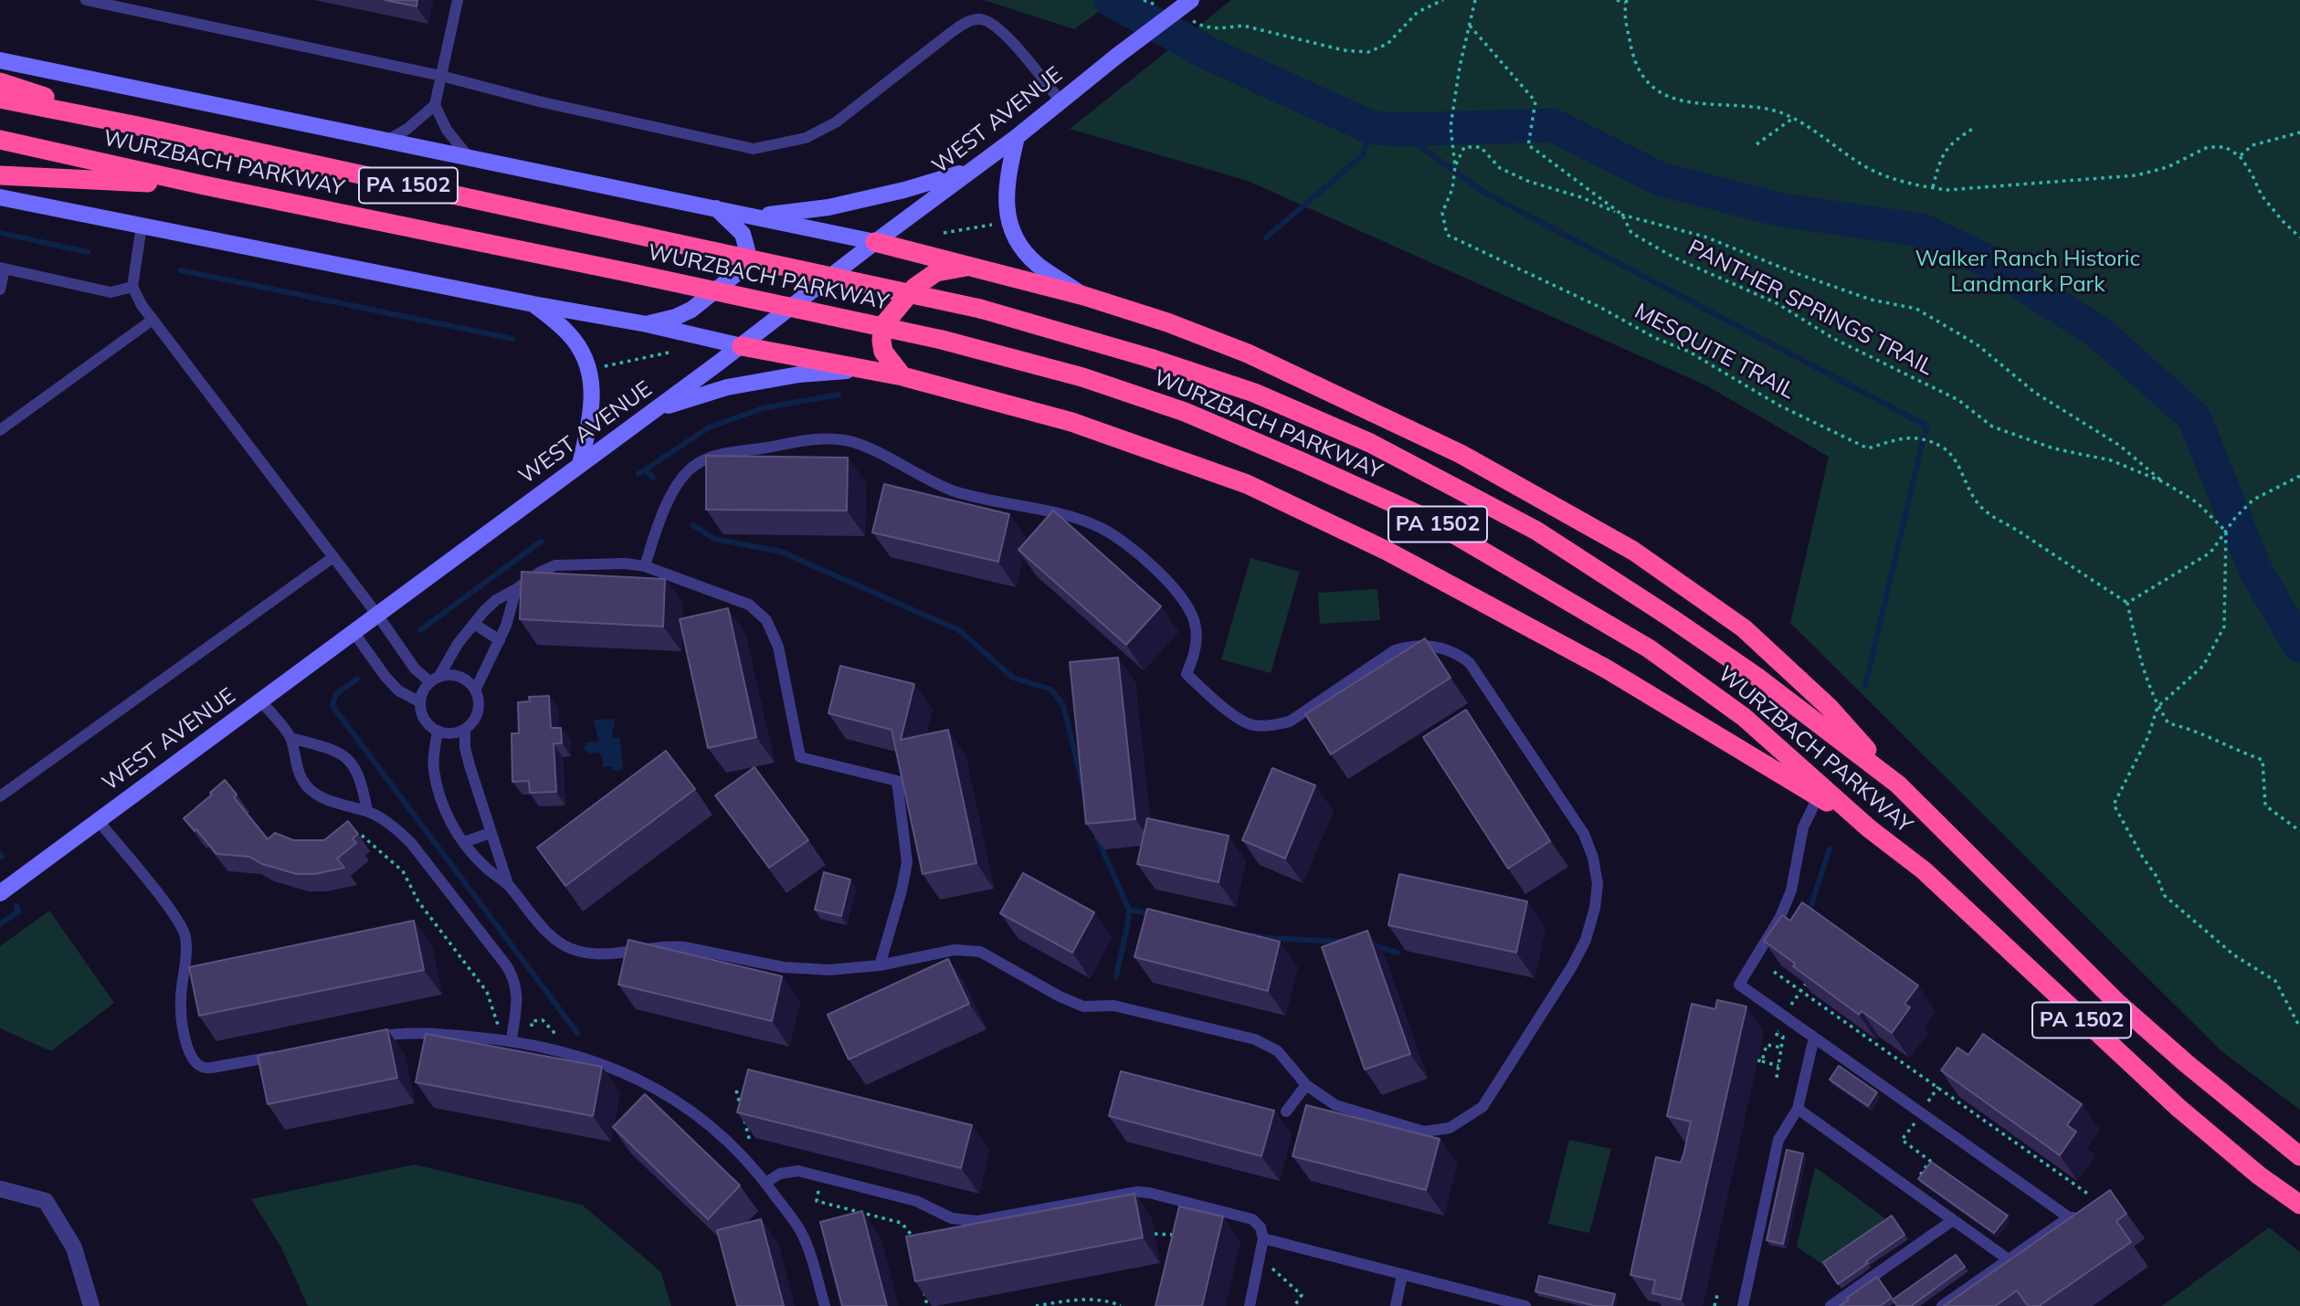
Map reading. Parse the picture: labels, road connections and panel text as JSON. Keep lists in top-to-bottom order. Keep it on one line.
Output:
{"streets":{"highway":["WURZBACH PARKWAY","PA 1502"],"main road":["WEST AVENUE"],"path":["PANTHER SPRINGS TRAIL","MESQUITE TRAIL"]},"crossings":[["PANTHER SPRINGS TRAIL","MESQUITE TRAIL"]],"parks":["Walker Ranch Historic Landmark Park"]}
